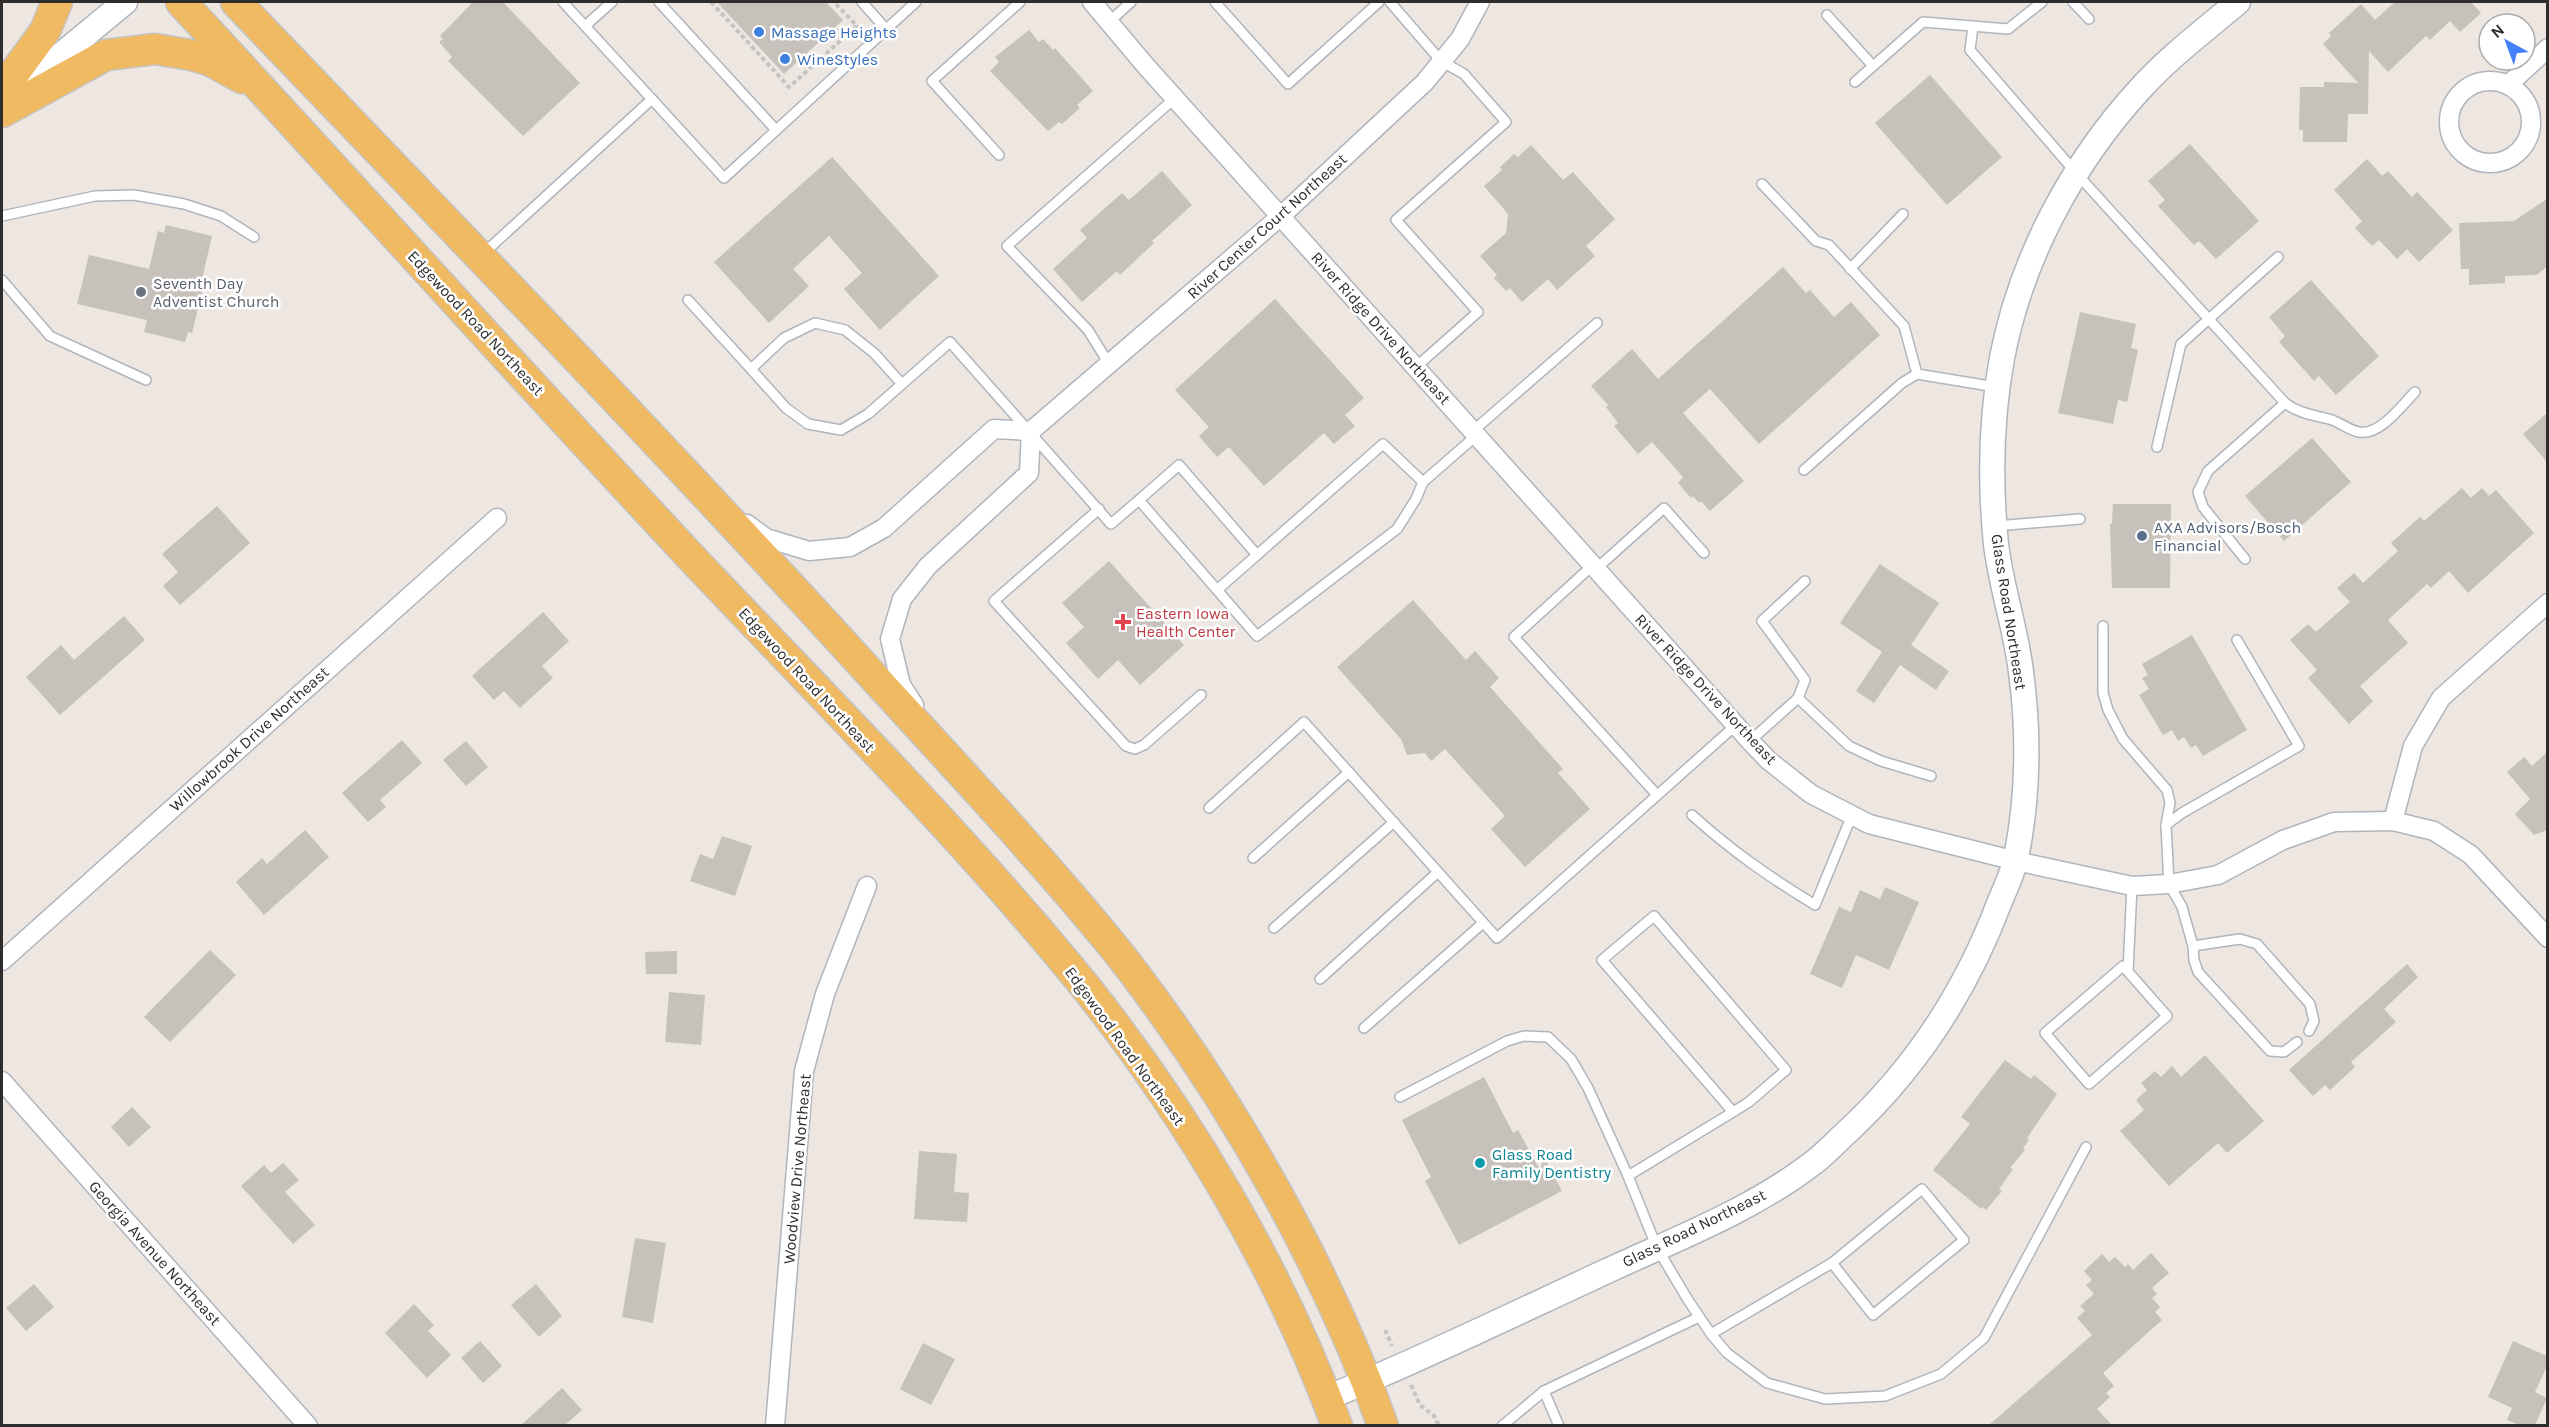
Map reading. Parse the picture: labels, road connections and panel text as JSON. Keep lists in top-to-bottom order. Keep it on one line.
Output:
{"streets":{"main road":["Edgewood Road Northeast"],"street":["River Center Court Northeast","River Ridge Drive Northeast","Glass Road Northeast","Willowbrook Drive Northeast","Woodview Drive Northeast","Georgia Avenue Northeast"]},"crossings":[["River Center Court Northeast","River Ridge Drive Northeast"],["Edgewood Road Northeast","Glass Road Northeast"],["River Ridge Drive Northeast","Glass Road Northeast"]],"places":{"other":["Massage Heights","WineStyles","Seventh Day Adventist Church","AXA Advisors/Bosch Financial","Glass Road Family Dentistry"],"health":["Eastern Iowa Health Center"]},"north":"top left"}
